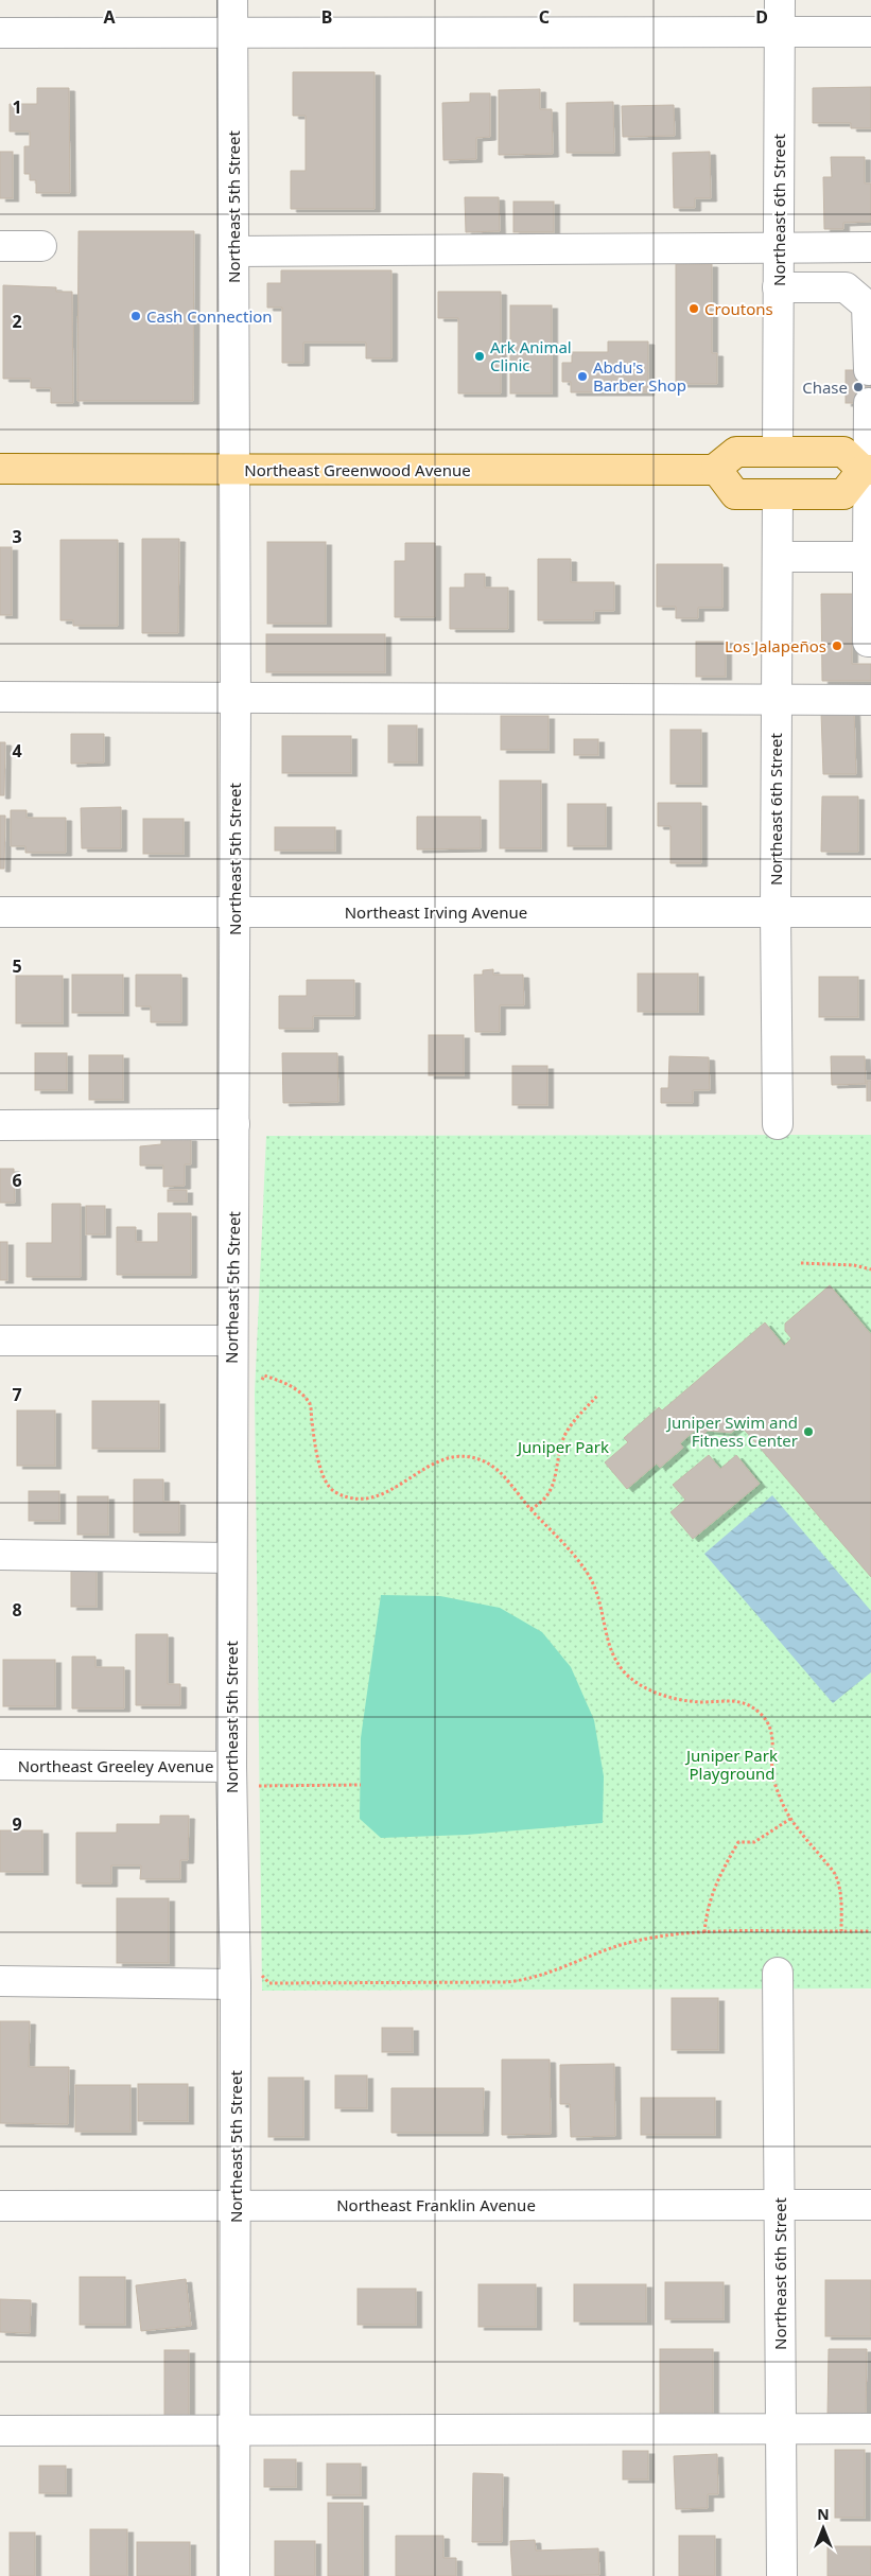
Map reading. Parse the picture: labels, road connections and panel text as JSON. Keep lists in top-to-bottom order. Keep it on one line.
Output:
{"streets":{"main road":["Northeast Greenwood Avenue"],"street":["Northeast 5th Street","Northeast 6th Street","Northeast Irving Avenue","Northeast Greeley Avenue","Northeast Franklin Avenue"]},"crossings":[["Northeast 5th Street","Northeast Greenwood Avenue"],["Northeast 5th Street","Northeast Irving Avenue"],["Northeast 5th Street","Northeast Greeley Avenue"],["Northeast 5th Street","Northeast Franklin Avenue"],["Northeast 6th Street","Northeast Irving Avenue"],["Northeast 6th Street","Northeast Franklin Avenue"]],"parks":["Juniper Park","Juniper Park Playground"],"places":["Croutons","Cash Connection","Ark Animal Clinic","Abdu's Barber Shop","Chase","Los Jalapeños","Juniper Swim and Fitness Center"],"north":"top","grid":{"columns":["A","B","C","D"],"rows":["1","2","3","4","5","6","7","8","9"]}}
